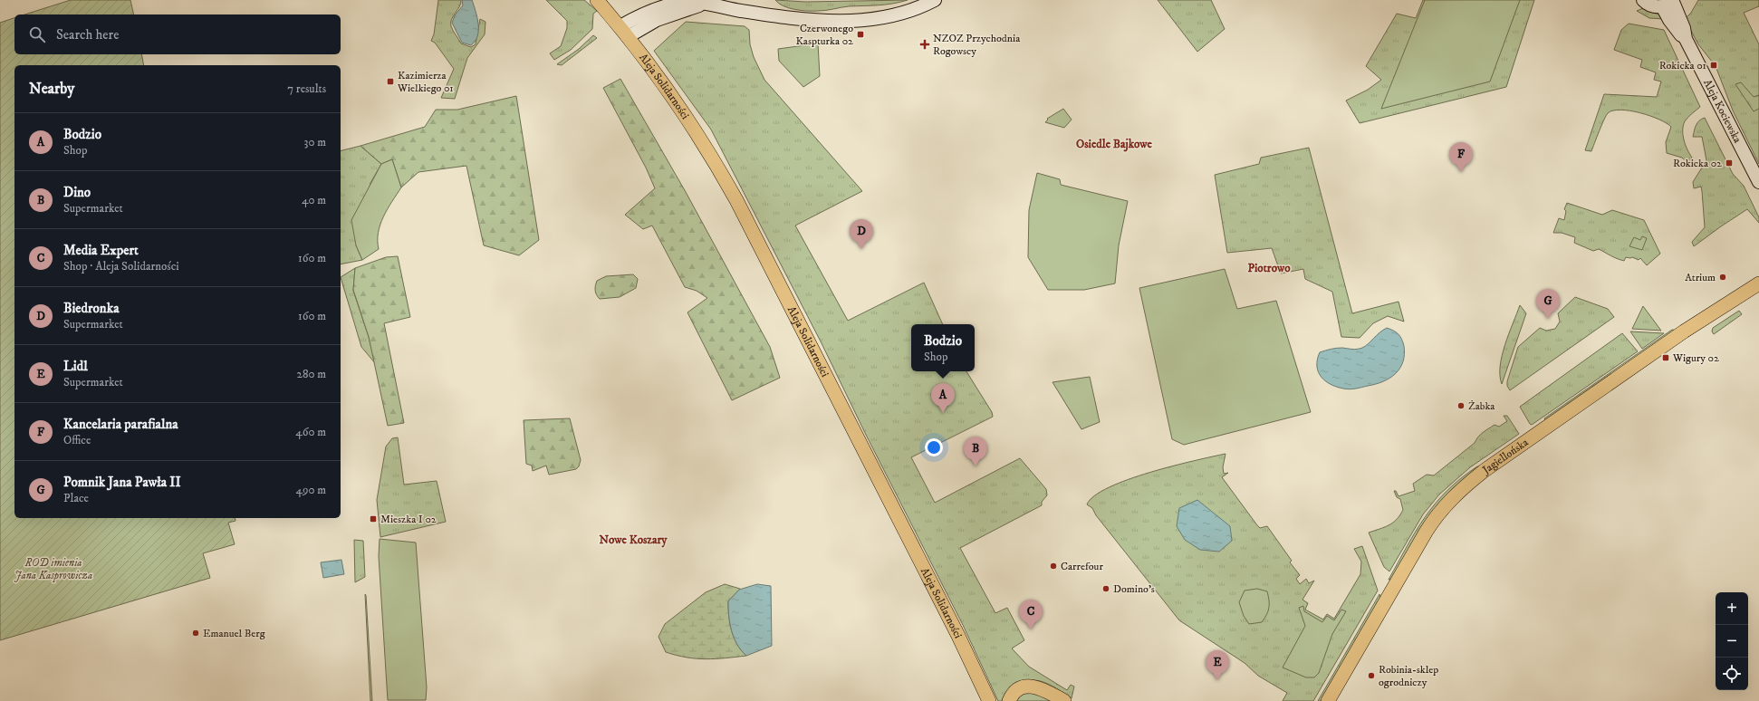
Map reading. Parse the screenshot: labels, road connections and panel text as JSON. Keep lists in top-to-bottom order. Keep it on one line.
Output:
{"streets":{"main road":["Aleja Solidarności","Jagiellońska"],"street":["Aleja Kociewska"]},"districts":["Osiedle Bajkowe","Piotrowo","Nowe Koszary"],"parks":["ROD imienia Jana Kasprowicza"],"places":{"transit":["Czerwonego Kaspturka 02","Rokicka 01","Kazimierza Wielkiego 01","Rokicka 02","Wigury 02","Mieszka I 02"],"health":["NZOZ Przychodnia Rogowscy"],"other":["Atrium","Żabka","Carrefour","Domino's","Emanuel Berg","Robinia-sklep ogrodniczy"]},"page":{"search":"Search here","heading":["Nearby","7 results"],"list":[{"mark":"A","name":"Bodzio","note":"Shop","value":"30 m"},{"mark":"B","name":"Dino","note":"Supermarket","value":"40 m"},{"mark":"C","name":"Media Expert","note":"Shop · Aleja Solidarności","value":"160 m"},{"mark":"D","name":"Biedronka","note":"Supermarket","value":"160 m"},{"mark":"E","name":"Lidl","note":"Supermarket","value":"280 m"},{"mark":"F","name":"Kancelaria parafialna","note":"Office","value":"460 m"},{"mark":"G","name":"Pomnik Jana Pawła II","note":"Place","value":"490 m"}],"pins":["F","D","G","A","B","C","E"],"popup":["Bodzio","Shop"],"map_buttons":["+","−"]}}
